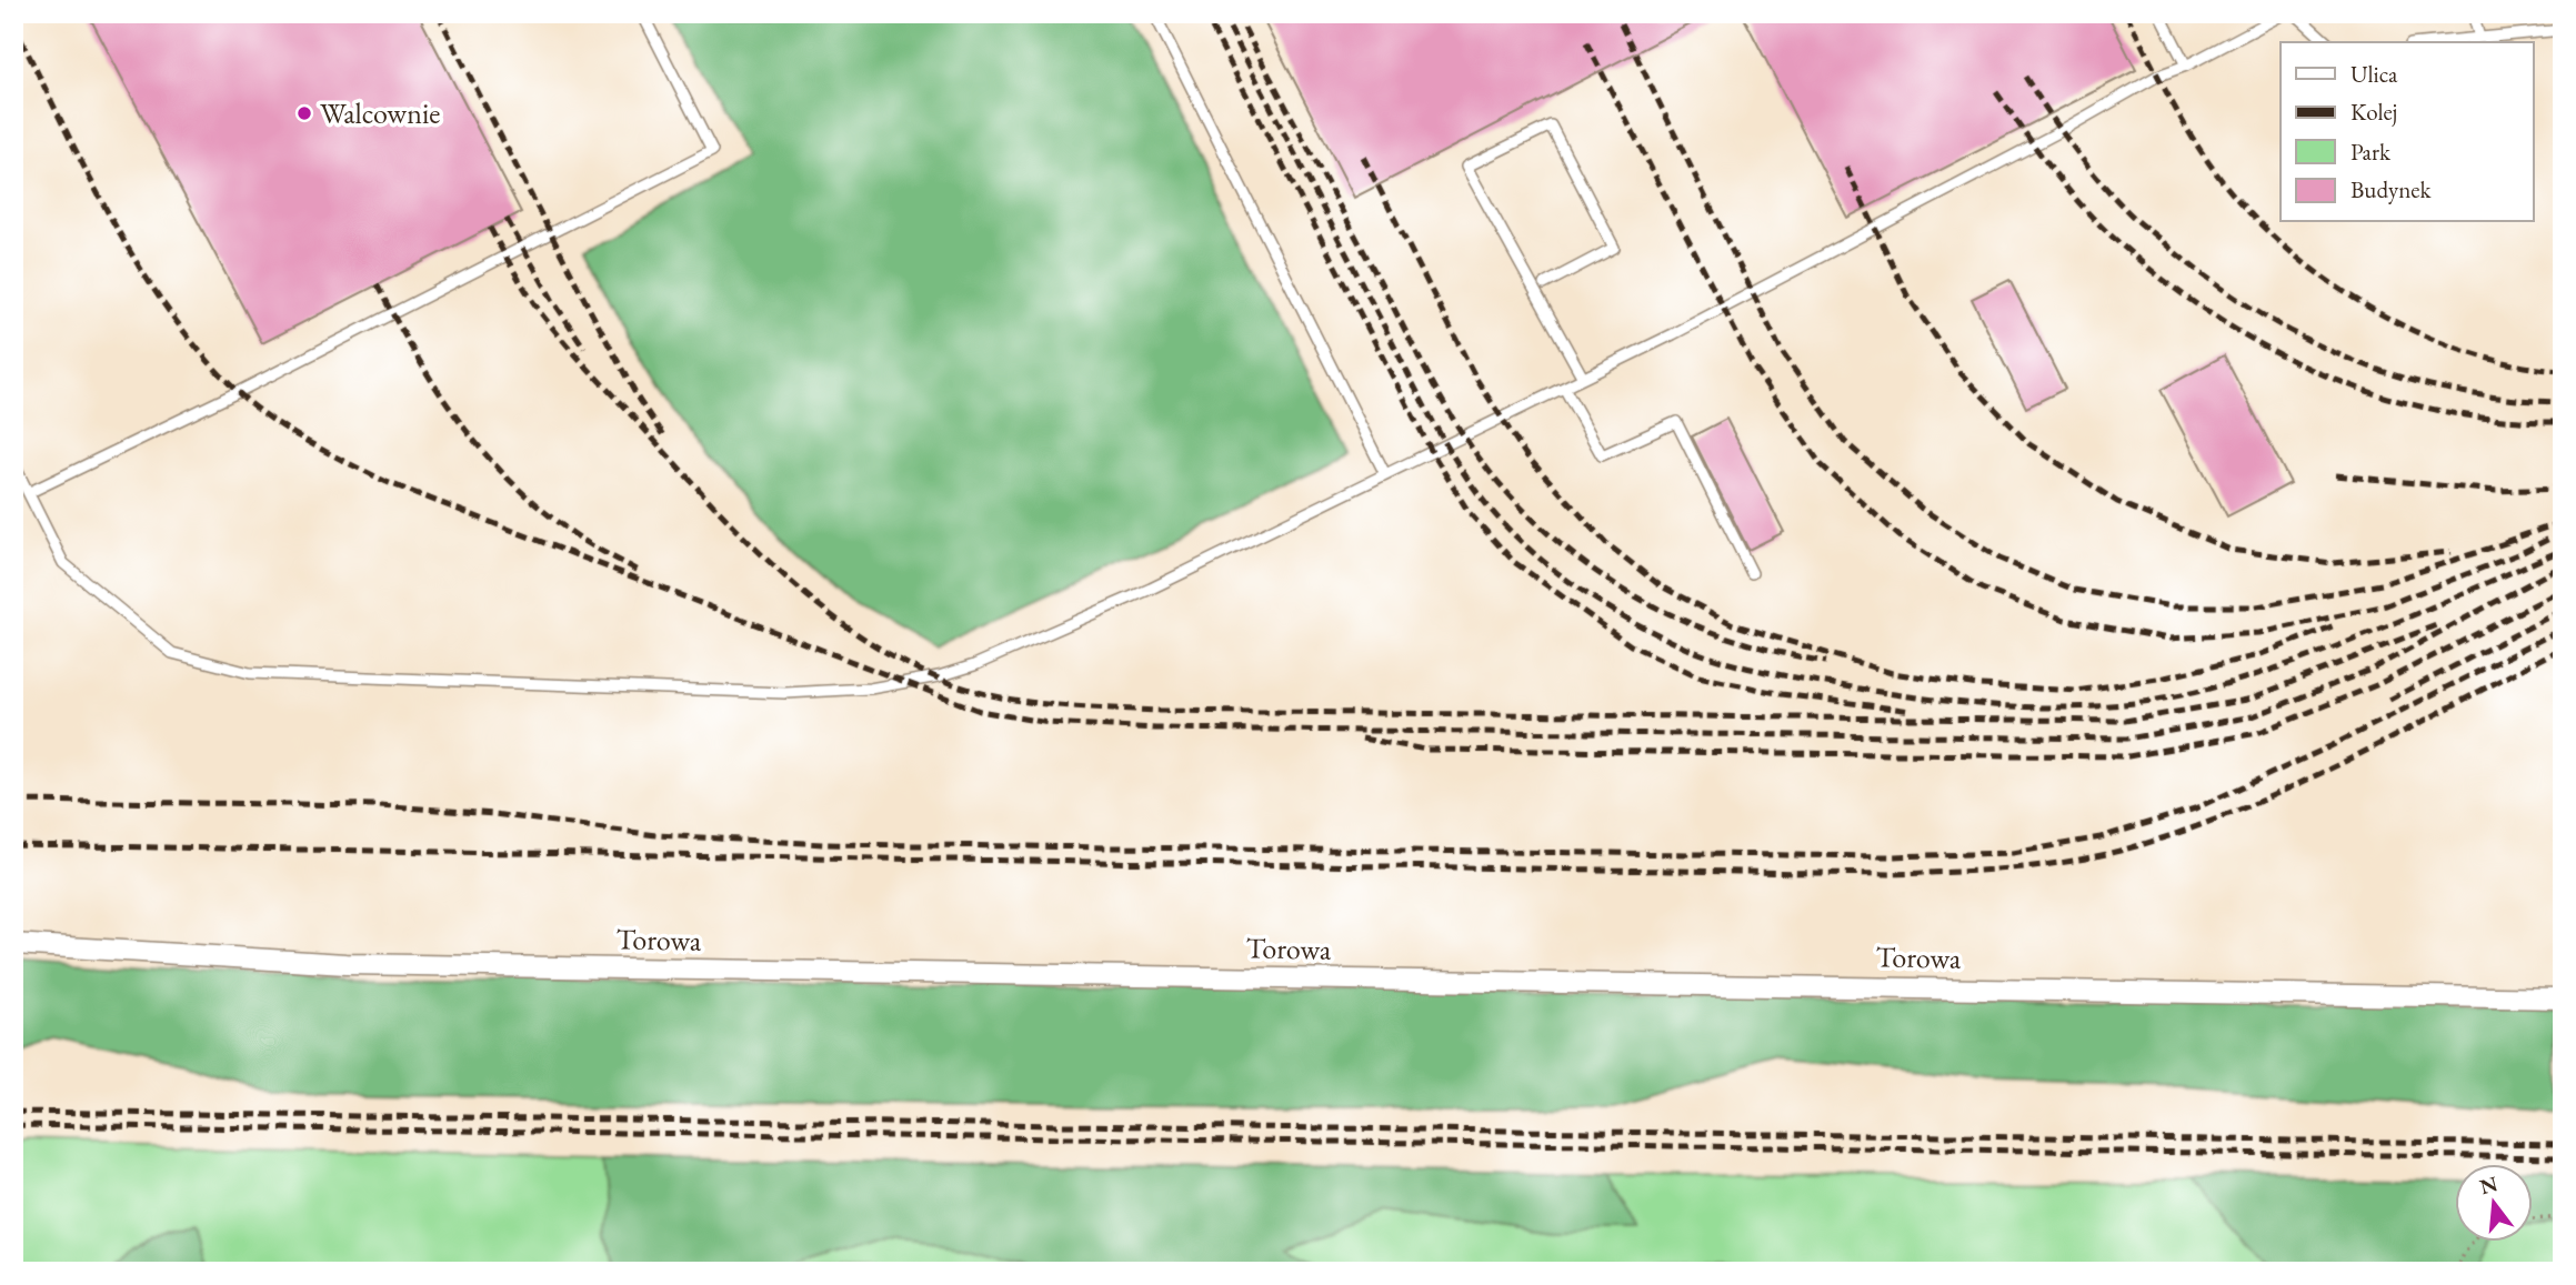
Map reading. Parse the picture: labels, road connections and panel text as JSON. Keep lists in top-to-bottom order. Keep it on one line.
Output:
{"streets":{"street":["Torowa"]},"places":["Walcownie"],"legend":["Ulica","Kolej","Park","Budynek"],"north":"top"}
